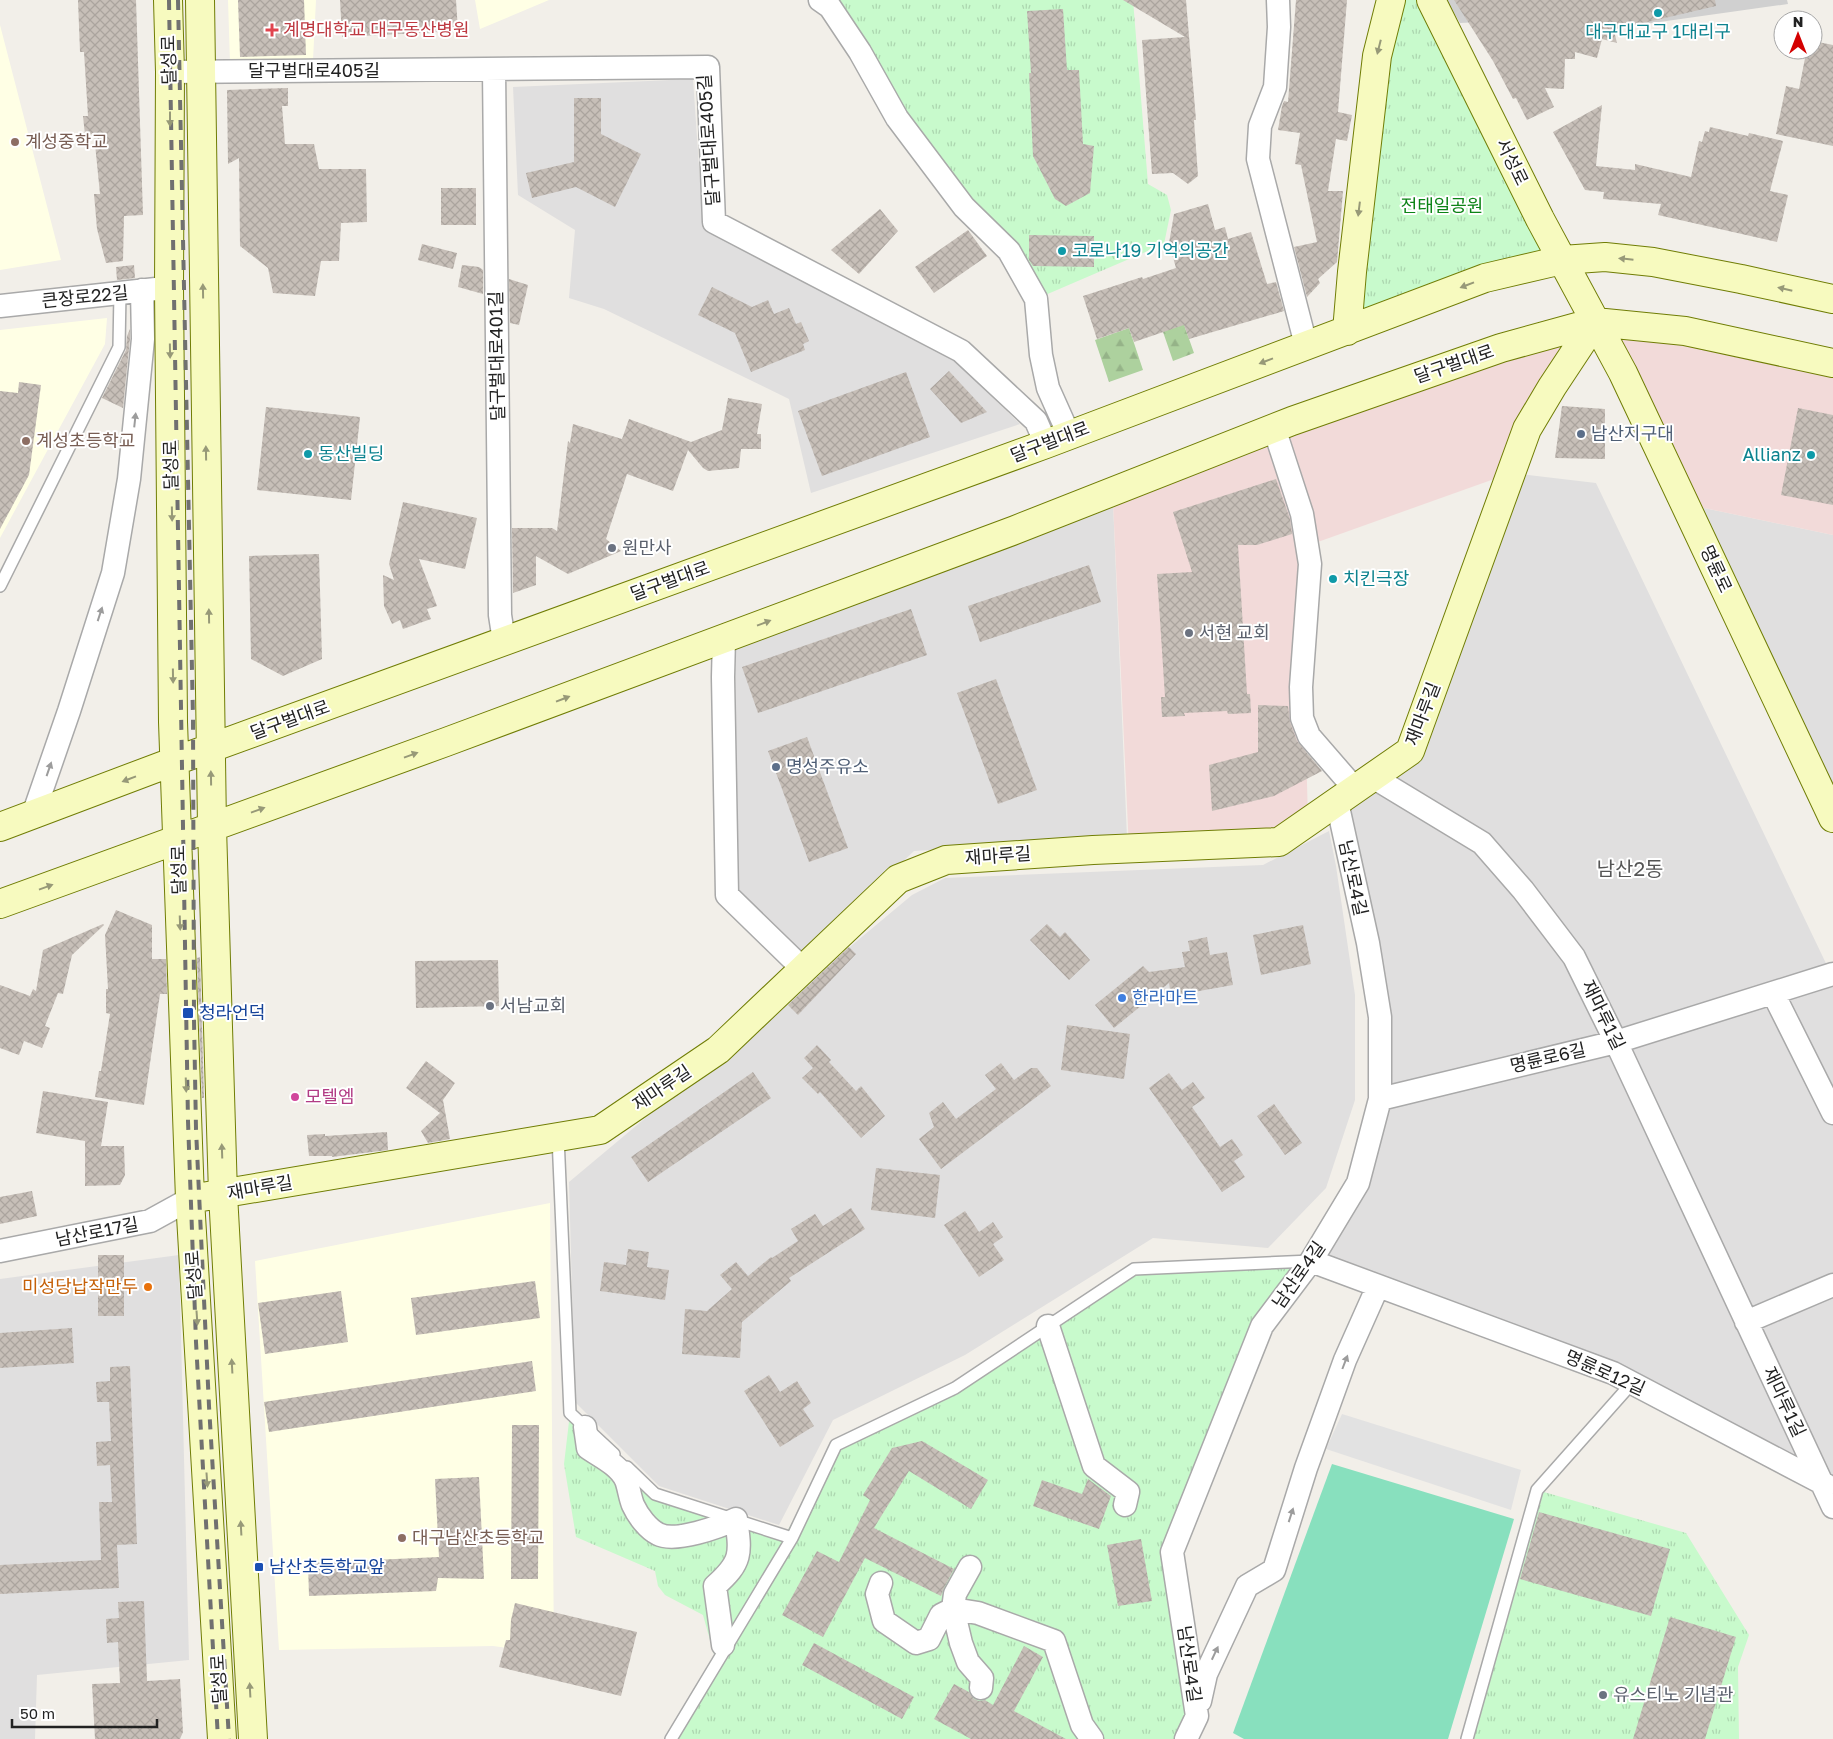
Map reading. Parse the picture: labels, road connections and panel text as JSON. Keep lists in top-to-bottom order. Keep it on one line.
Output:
{"streets":{"main road":["달성로","서성로","달구벌대로","명륜로","재마루길"],"street":["달구벌대로405길","큰장로22길","달구벌대로401길","남산로4길","재마루1길","명륜로6길","남산로17길","명륜로12길"]},"crossings":[["달성로","달구벌대로405길"],["달성로","큰장로22길"],["달성로","달구벌대로"],["달성로","재마루길"],["달성로","남산로17길"],["달구벌대로405길","달구벌대로401길"],["달구벌대로405길","달구벌대로"],["서성로","달구벌대로"],["서성로","명륜로"],["서성로","재마루길"],["달구벌대로401길","달구벌대로"],["달구벌대로","명륜로"],["달구벌대로","재마루길"],["명륜로","재마루길"],["재마루길","남산로4길"],["재마루길","재마루1길"],["재마루길","남산로17길"],["남산로4길","재마루1길"],["남산로4길","명륜로6길"],["남산로4길","명륜로12길"],["재마루1길","명륜로6길"],["재마루1길","명륜로12길"]],"districts":["남산2동"],"parks":["전태일공원"],"places":{"other":["대구대교구 1대리구","계성중학교","코로나19 기억의공간","남산지구대","계성초등학교","동산빌딩","Allianz","원만사","치킨극장","서현 교회","명성주유소","한라마트","서남교회","모텔엠","미성당납작만두","대구남산초등학교","유스티노 기념관"],"health":["계명대학교 대구동산병원"],"transit":["청라언덕","남산초등학교앞"]},"scale_bar":"50 m","north":"top"}
